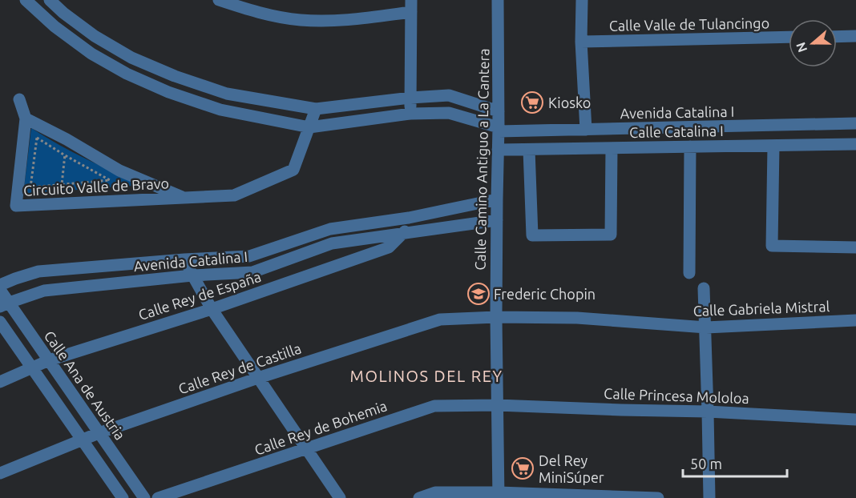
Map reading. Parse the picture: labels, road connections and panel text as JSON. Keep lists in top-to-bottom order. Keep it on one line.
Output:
{"streets":{"street":["Calle Valle de Tulancingo","Avenida Catalina I","Calle Catalina I","Calle Camino Antiguo a La Cantera","Circuito Valle de Bravo","Calle Rey de España","Calle Gabriela Mistral","Calle Rey de Castilla","Calle Ana de Austria","Calle Princesa Mololoa","Calle Rey de Bohemia"]},"crossings":[["Avenida Catalina I","Calle Camino Antiguo a La Cantera"],["Avenida Catalina I","Circuito Valle de Bravo"],["Avenida Catalina I","Calle Rey de España"],["Avenida Catalina I","Calle Ana de Austria"],["Calle Catalina I","Calle Camino Antiguo a La Cantera"],["Calle Camino Antiguo a La Cantera","Calle Gabriela Mistral"],["Calle Camino Antiguo a La Cantera","Calle Rey de Castilla"],["Calle Camino Antiguo a La Cantera","Calle Princesa Mololoa"],["Calle Camino Antiguo a La Cantera","Calle Rey de Bohemia"],["Calle Rey de España","Calle Ana de Austria"],["Calle Gabriela Mistral","Calle Rey de Castilla"],["Calle Rey de Castilla","Calle Ana de Austria"],["Calle Princesa Mololoa","Calle Rey de Bohemia"]],"districts":["MOLINOS DEL REY"],"places":{"supermarket":["Kiosko","Del Rey MiniSúper"],"school or university":["Frederic Chopin"]},"scale_bar":"50 m","north":"left"}
